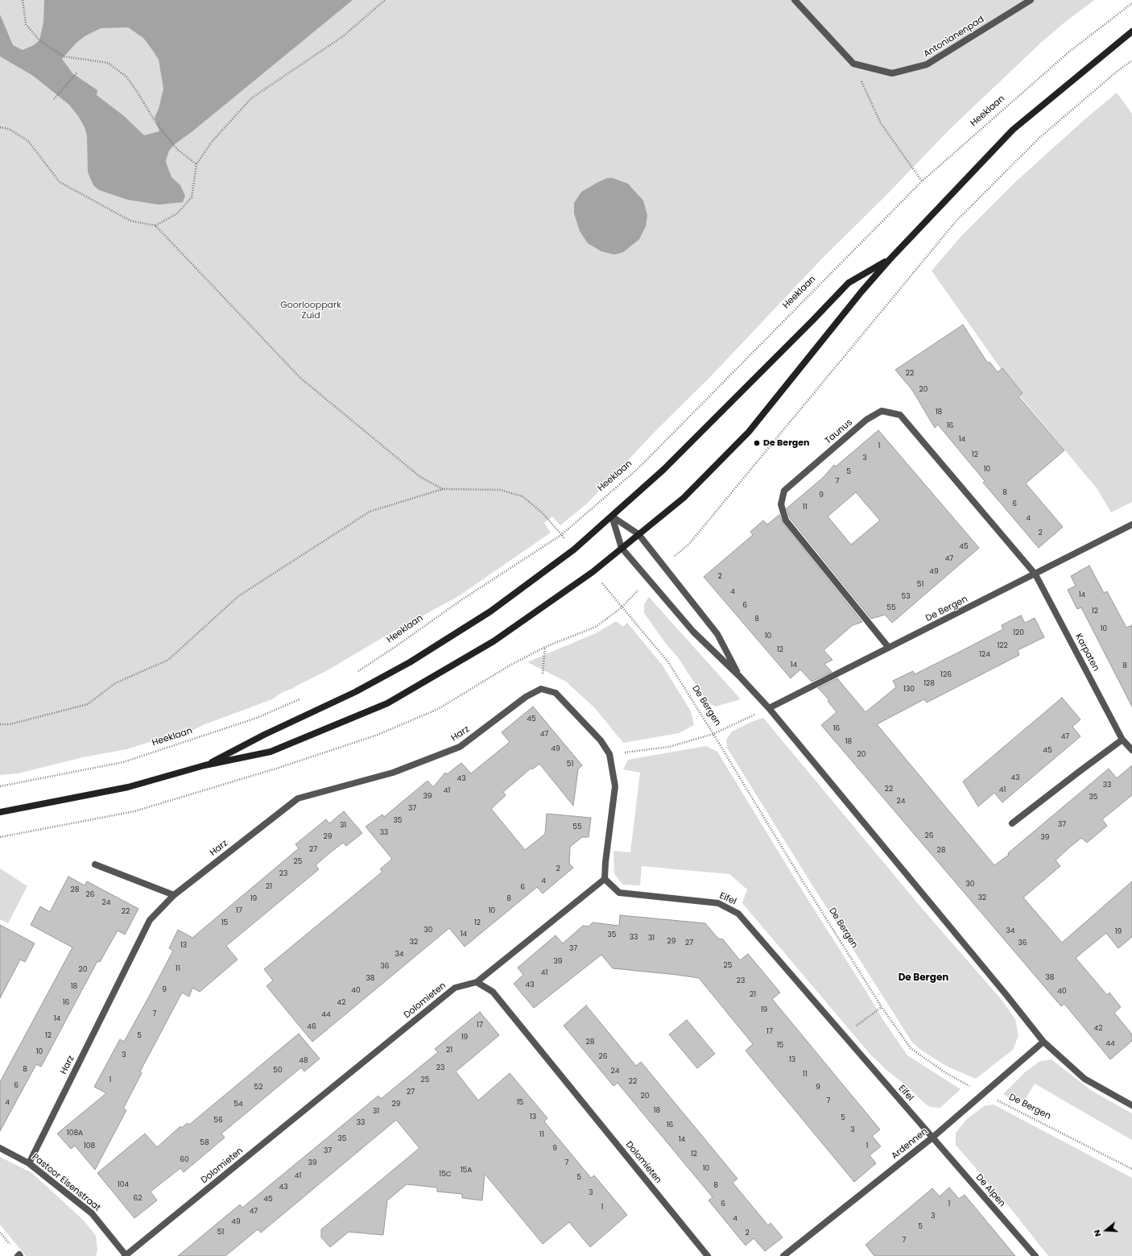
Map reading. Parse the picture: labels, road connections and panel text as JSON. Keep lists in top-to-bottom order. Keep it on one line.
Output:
{"streets":{"street":["Antonianenpad","Taunus","De Bergen","Karpaten","Harz","Eifel","Dolomieten","Ardennen","Pastoor Elsenstraat","De Alpen"],"path":["Heeklaan"]},"crossings":[["Taunus","De Bergen"],["Taunus","Karpaten"],["De Bergen","Karpaten"],["De Bergen","Ardennen"],["Harz","Pastoor Elsenstraat"],["Eifel","Ardennen"],["Eifel","De Alpen"],["Dolomieten","Pastoor Elsenstraat"],["Ardennen","De Alpen"]],"districts":["De Bergen"],"parks":["Goorlooppark Zuid"],"places":["De Bergen"],"house_numbers":["22","20","18","16","14","1","12","3","10","5","7","8","9","6","11","4","2","45","47","49","2","51","4","14","53","6","55","12","8","10","120","10","122","12","124","14","8","126","128","130","45","16","47","47","18","49","45","20","51","43","43","33","22","41","41","39","35","24","37","35","37","31","55","33","26","29","39","27","28","25","2","23","4","30","21","6","28","26","32","19","8","24","17","10","22","15","12","30","34","19","14","35","33","31","29","32","27","36","13","37","34","39","25","36","11","20","41","38","38","23","43","18","9","40","40","21","16","42","19","7","44","14","17","46","42","17","12","5","19","28","44","15","21","10","3","26","13","48","23","8","50","24","11","1","25","22","6","52","9","27","20","7","4","15","54","29","18","31","13","5","56","33","16","3","108A","11","35","14","58","108","1","9","37","12","60","39","7","10","15A","15C","41","5","104","8","43","3","62","45","6","1","1","47","3","4","49","5","51","2","7"],"north":"left"}
